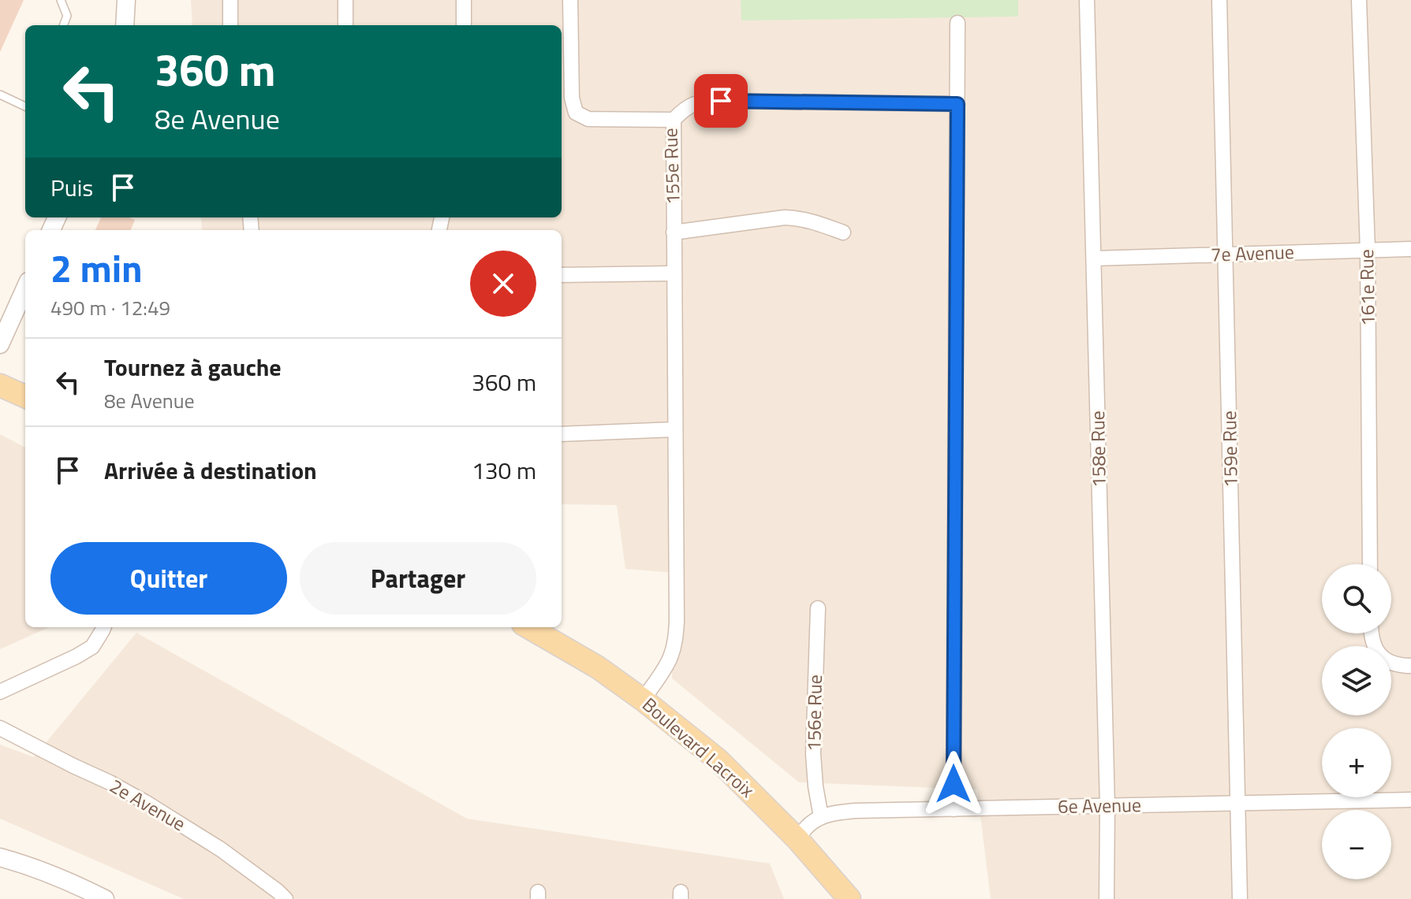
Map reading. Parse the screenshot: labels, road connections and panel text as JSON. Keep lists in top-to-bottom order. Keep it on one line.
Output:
{"streets":{"main road":["Boulevard Lacroix"],"street":["155e Rue","7e Avenue","161e Rue","158e Rue","159e Rue","156e Rue","2e Avenue","6e Avenue"]},"crossings":[["155e Rue","Boulevard Lacroix"],["7e Avenue","161e Rue"],["7e Avenue","158e Rue"],["7e Avenue","159e Rue"],["158e Rue","6e Avenue"],["159e Rue","6e Avenue"],["156e Rue","6e Avenue"]],"page":{"turn":["360 m","8e Avenue"],"then":"Puis","heading":["2 min","490 m · 12:49"],"list":[{"name":"Tournez à gauche","note":"8e Avenue","value":"360 m"},{"name":"Arrivée à destination","value":"130 m"}],"buttons":["Quitter","Partager"],"map_buttons":["+","−"]}}
